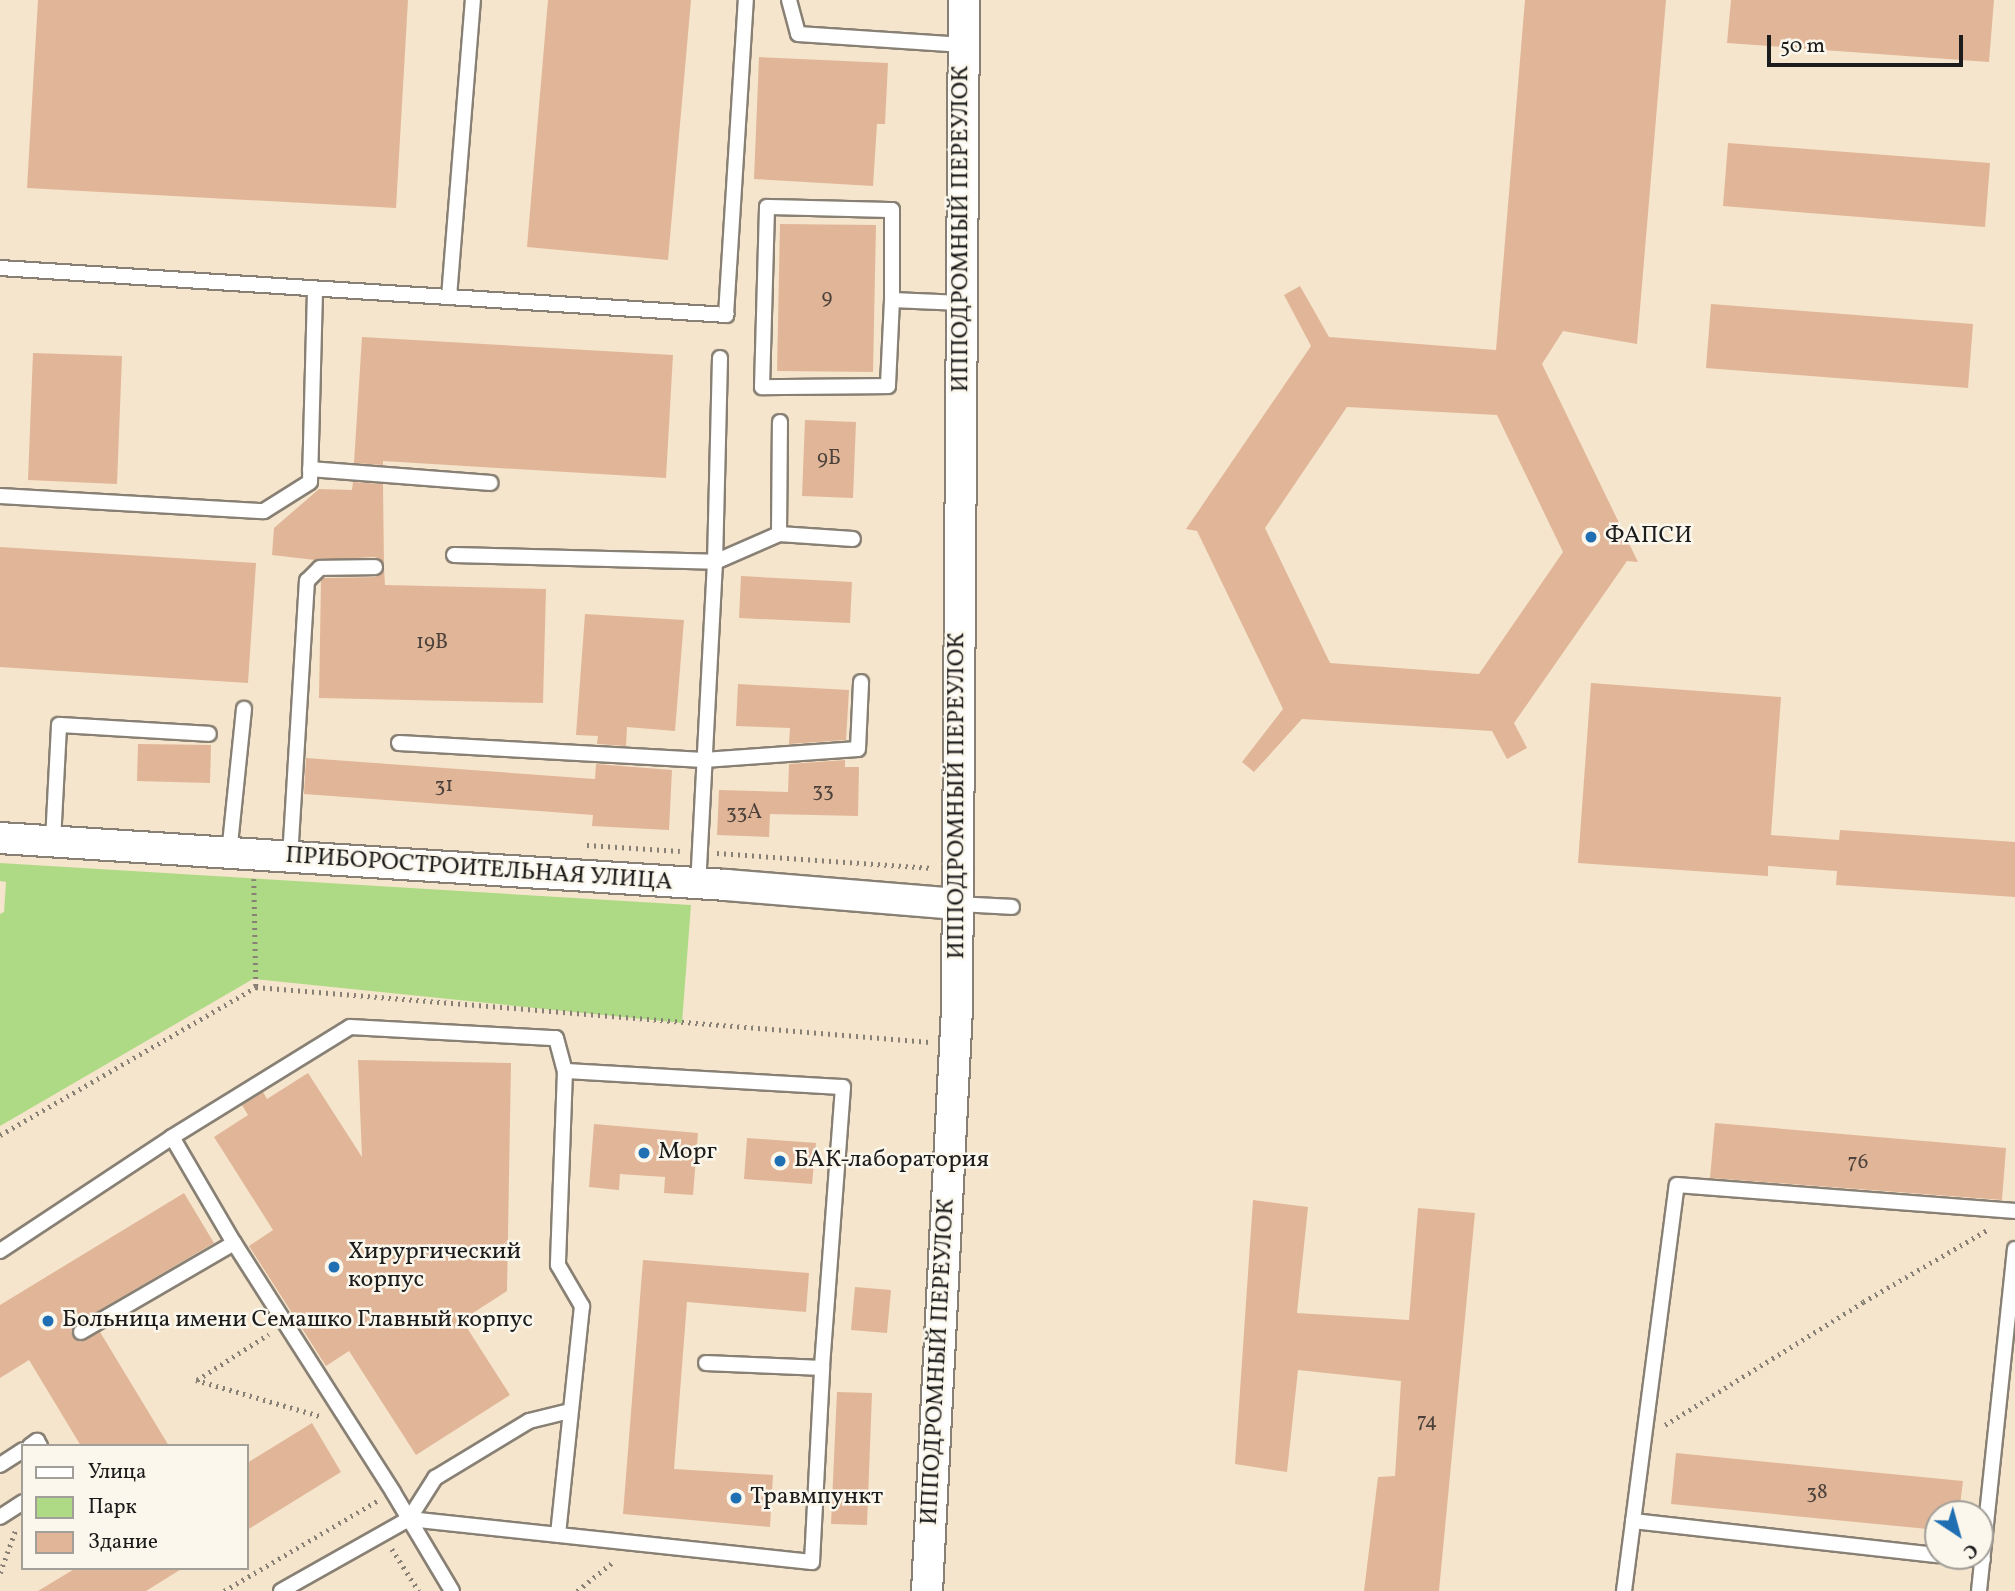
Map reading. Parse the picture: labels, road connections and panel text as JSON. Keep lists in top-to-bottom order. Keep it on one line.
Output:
{"streets":{"street":["ИППОДРОМНЫЙ ПЕРЕУЛОК","ПРИБОРОСТРОИТЕЛЬНАЯ УЛИЦА"]},"crossings":[["ИППОДРОМНЫЙ ПЕРЕУЛОК","ПРИБОРОСТРОИТЕЛЬНАЯ УЛИЦА"]],"places":["ФАПСИ","Морг","БАК-лаборатория","Хирургический корпус","Больница имени Семашко Главный корпус","Травмпункт"],"house_numbers":["9","9Б","19В","31","33","33А","76","74","38"],"legend":["Улица","Парк","Здание"],"scale_bar":"50 m","north":"bottom right"}
